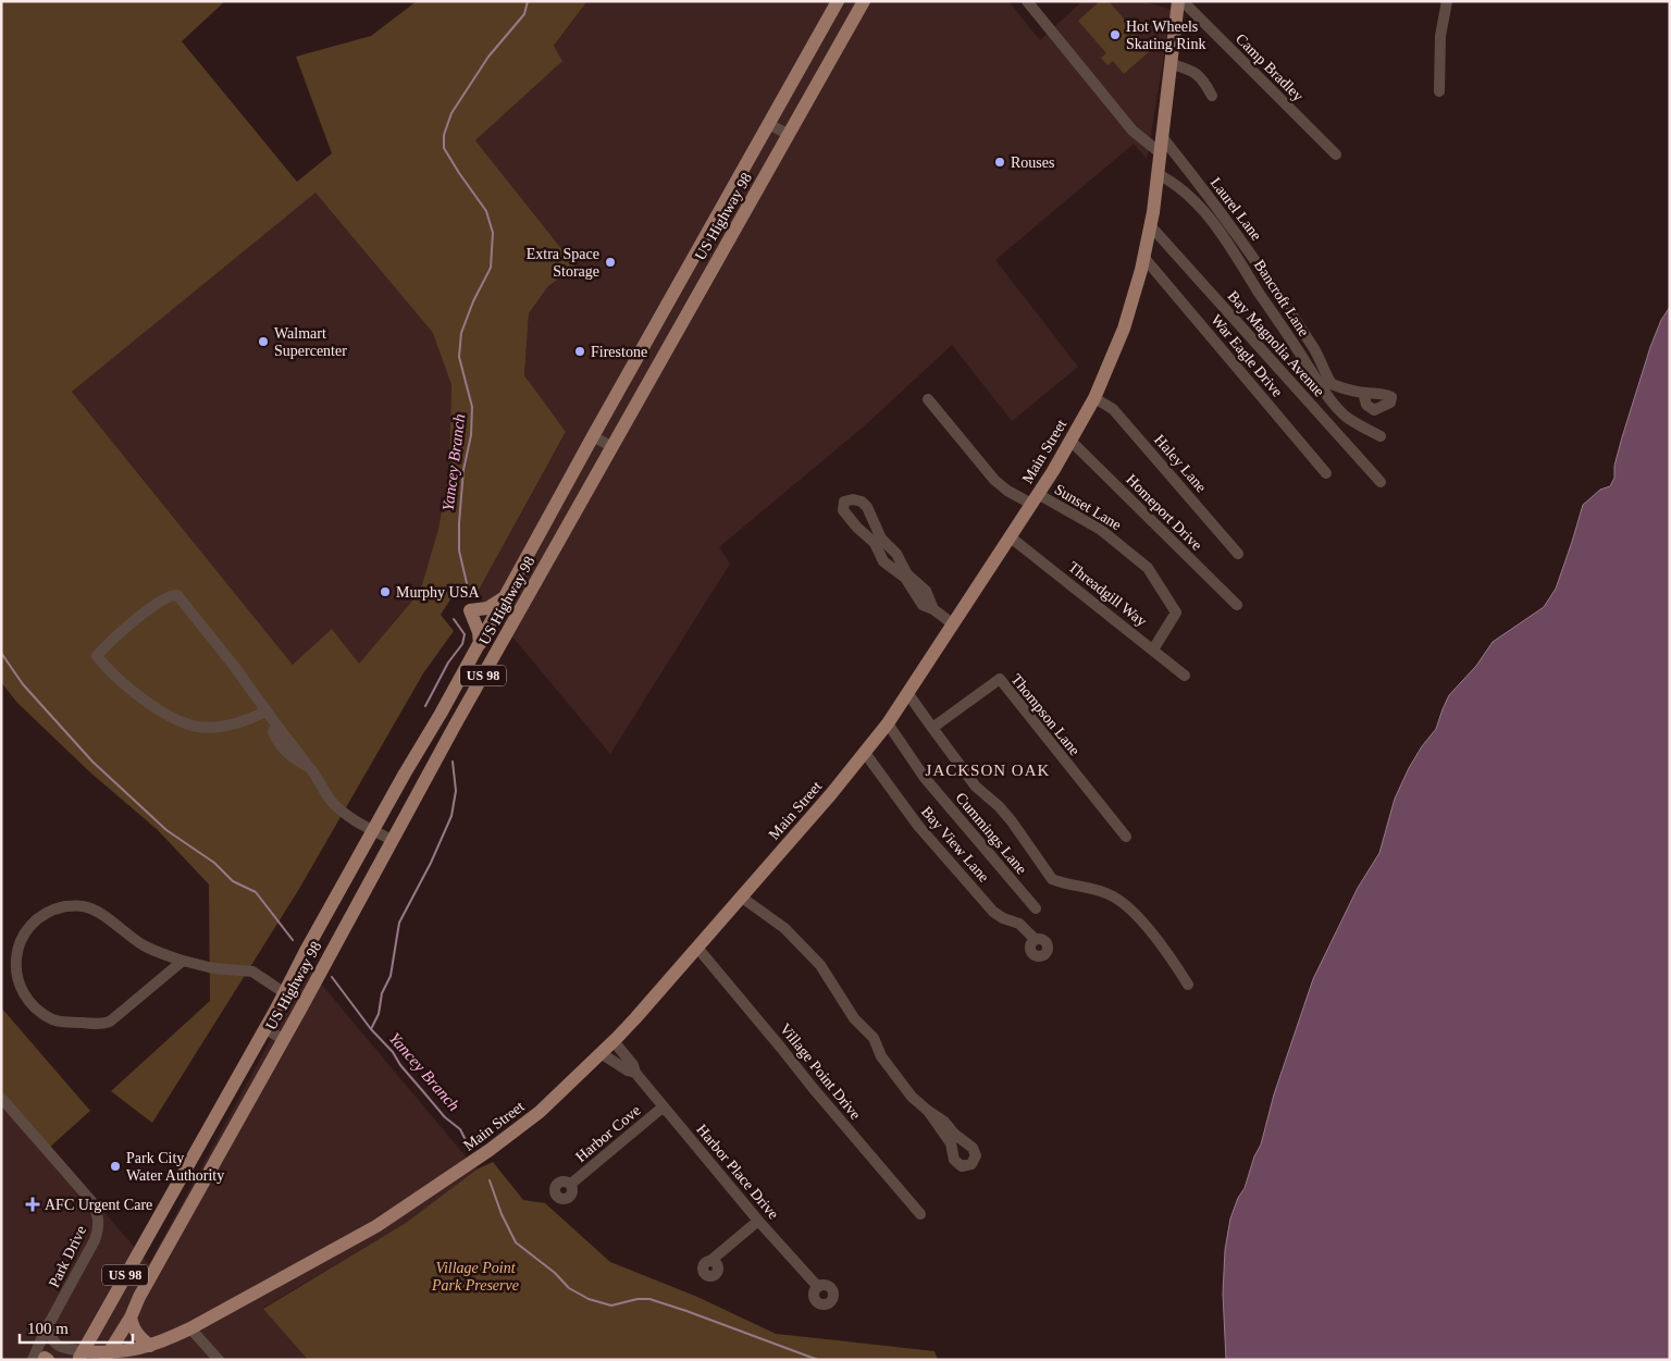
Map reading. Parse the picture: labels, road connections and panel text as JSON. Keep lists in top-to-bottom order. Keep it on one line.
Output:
{"streets":{"main road":["US Highway 98","Main Street","US 98"],"street":["Camp Bradley","Laurel Lane","Bancroft Lane","Bay Magnolia Avenue","War Eagle Drive","Haley Lane","Sunset Lane","Homeport Drive","Threadgill Way","Thompson Lane","Cummings Lane","Bay View Lane","Village Point Drive","Harbor Cove","Harbor Place Drive","Park Drive"]},"crossings":[["Camp Bradley","Main Street"],["Laurel Lane","Main Street"],["US Highway 98","Main Street"],["Bancroft Lane","Main Street"],["Bay Magnolia Avenue","Main Street"],["War Eagle Drive","Main Street"],["Main Street","Haley Lane"],["Main Street","Sunset Lane"],["Main Street","Homeport Drive"],["Main Street","Threadgill Way"],["Main Street","Cummings Lane"],["Main Street","Bay View Lane"],["Main Street","Village Point Drive"],["Main Street","Harbor Place Drive"],["Sunset Lane","Threadgill Way"],["Harbor Cove","Harbor Place Drive"]],"districts":["JACKSON OAK"],"water":["Yancey Branch"],"parks":["Village Point Park Preserve"],"places":{"other":["Hot Wheels Skating Rink","Rouses","Extra Space Storage","Walmart Supercenter","Firestone","Murphy USA","Park City Water Authority"],"health":["AFC Urgent Care"]},"scale_bar":"100 m"}
